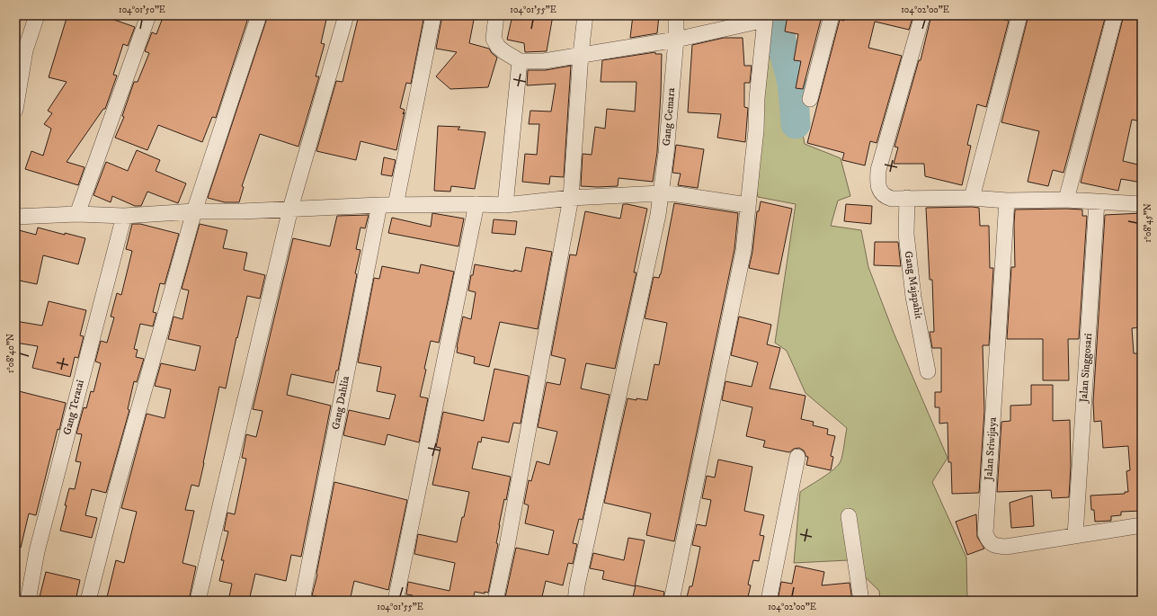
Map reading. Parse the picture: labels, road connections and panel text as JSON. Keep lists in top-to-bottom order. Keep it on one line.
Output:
{"streets":{"street":["Gang Cemara","Gang Majapahit","Jalan Singgosari","Gang Dahlia","Gang Teratai","Jalan Sriwijaya"]},"crossings":[["Jalan Singgosari","Jalan Sriwijaya"]],"coordinates":["104°01'50\"E","104°01'55\"E","104°02'00\"E","1°08'45\"N","1°08'40\"N"]}
